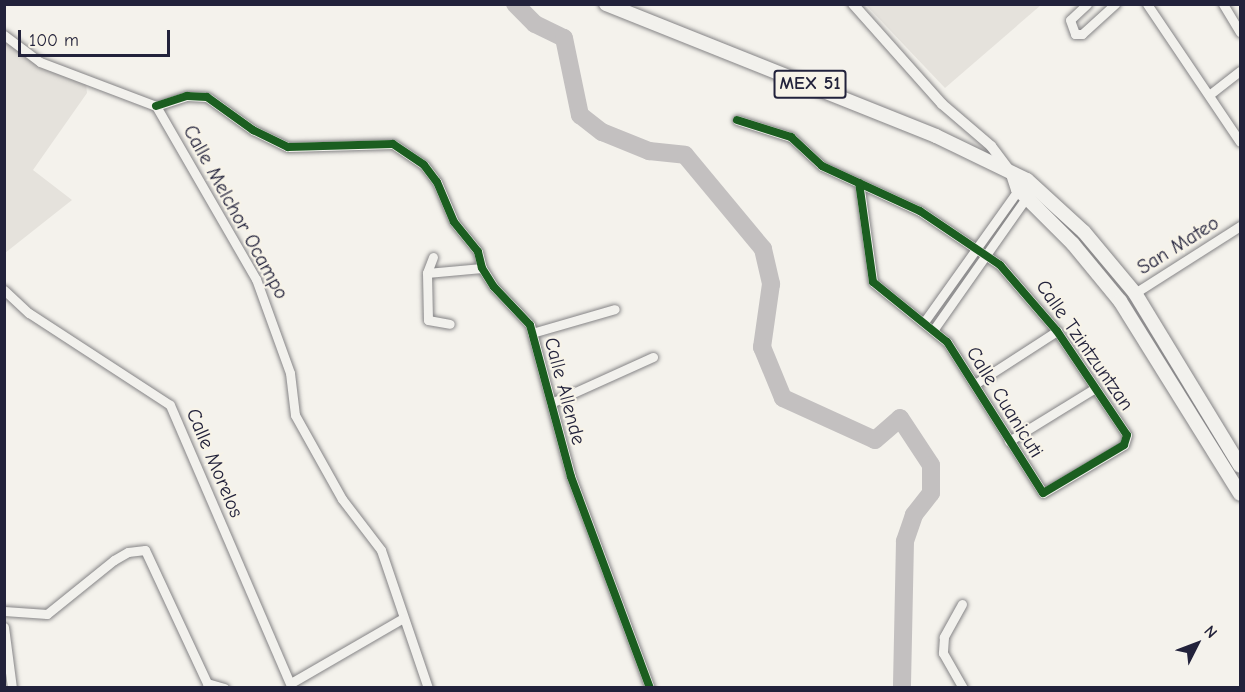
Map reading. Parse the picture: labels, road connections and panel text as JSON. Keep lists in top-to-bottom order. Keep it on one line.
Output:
{"streets":{"main road":["MEX 51"],"street":["Calle Melchor Ocampo","San Mateo","Calle Tzintzuntzan","Calle Allende","Calle Cuanicuti","Calle Morelos"]},"crossings":[["Calle Melchor Ocampo","Calle Allende"],["Calle Tzintzuntzan","Calle Cuanicuti"]],"scale_bar":"100 m","north":"top right"}
